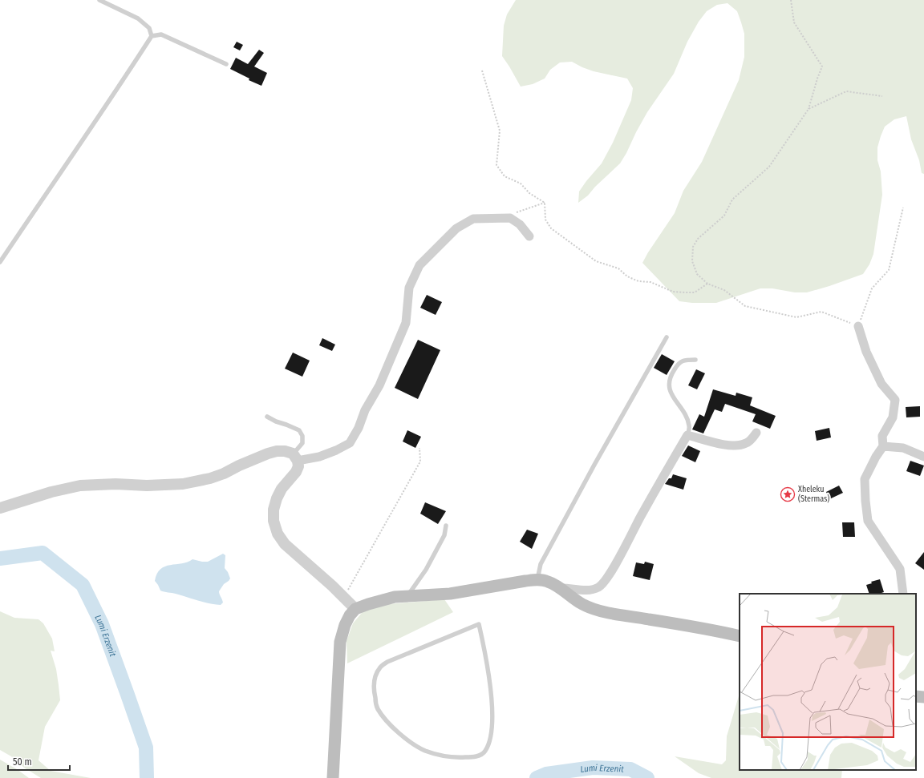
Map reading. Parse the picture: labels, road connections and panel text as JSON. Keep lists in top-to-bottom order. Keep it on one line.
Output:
{"water":["Lumi Erzenit"],"places":{"place":["Xheleku (Stermas)"]},"scale_bar":"50 m"}
